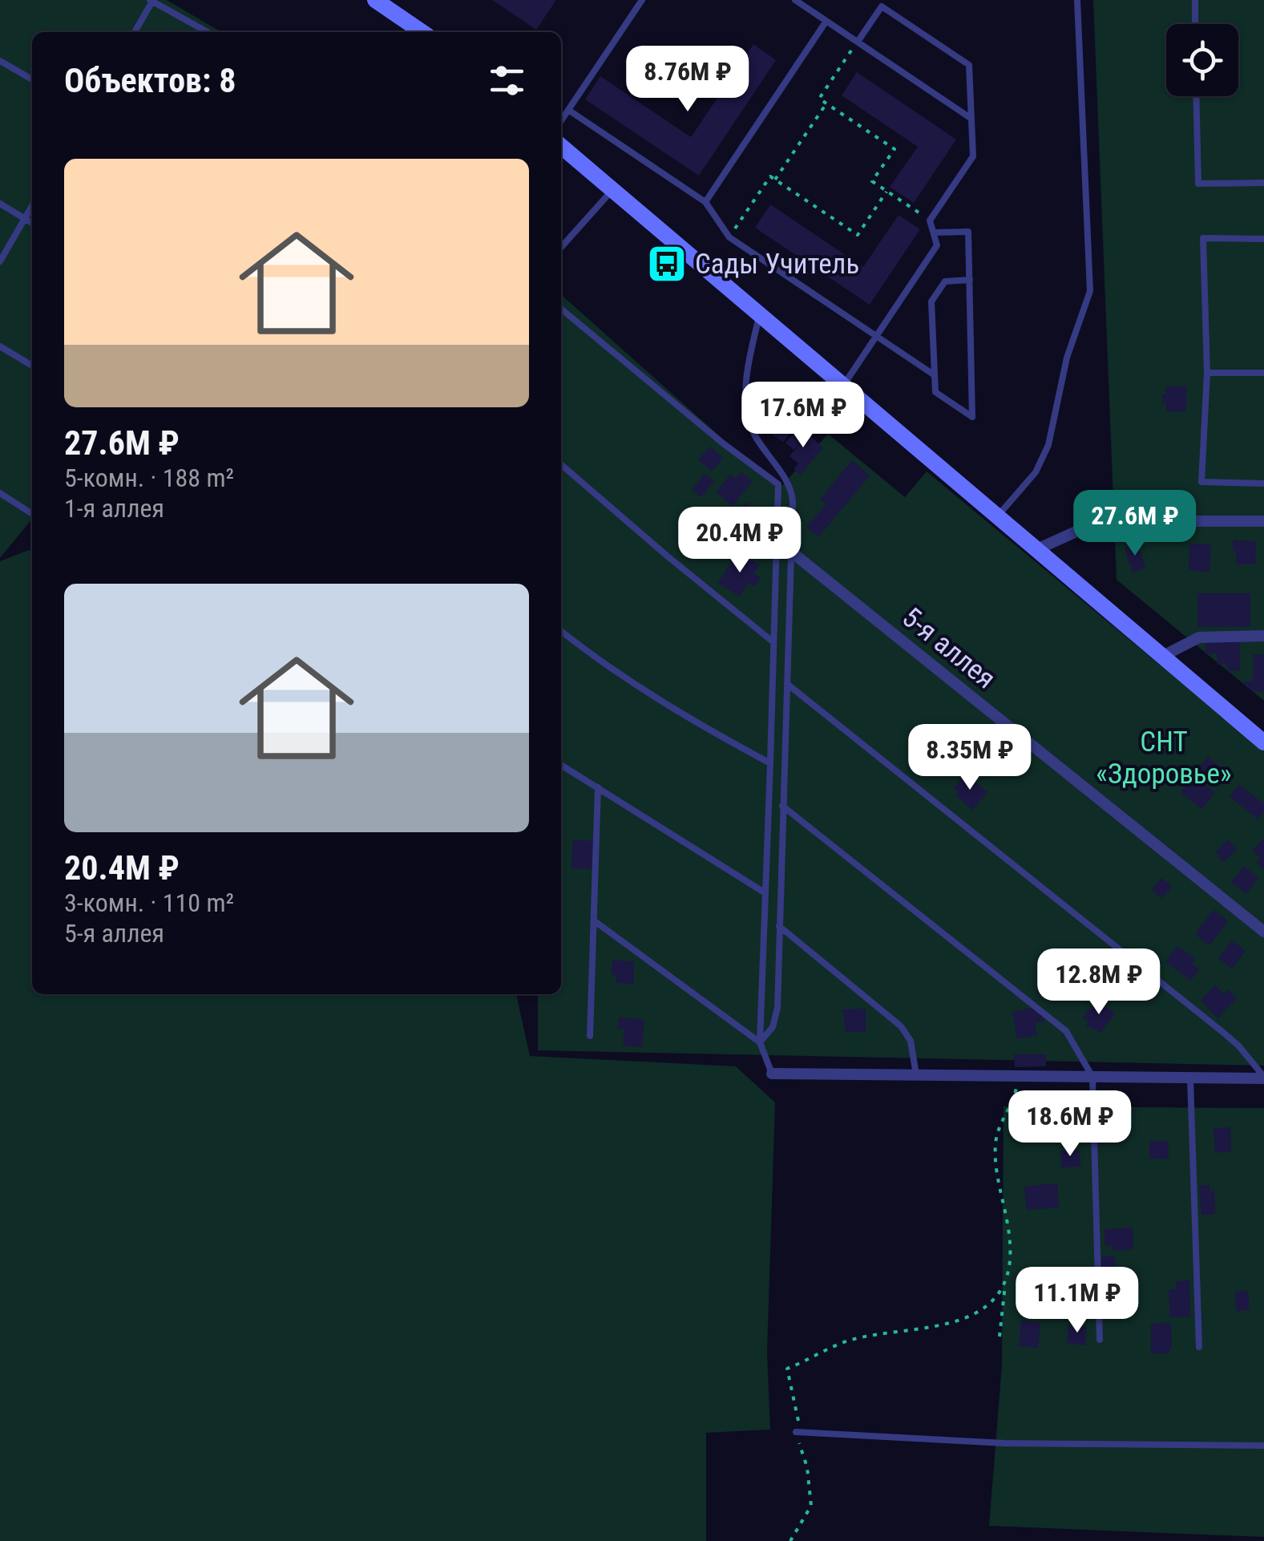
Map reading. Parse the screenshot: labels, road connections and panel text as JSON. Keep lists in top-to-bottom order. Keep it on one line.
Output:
{"streets":{"street":["5-я аллея"]},"parks":["СНТ «Здоровье»"],"places":{"bus stop":["Сады Учитель"]},"page":{"heading":"Объектов: 8","price":["8.76M ₽","17.6M ₽","27.6M ₽","20.4M ₽","8.35M ₽","12.8M ₽","18.6M ₽","11.1M ₽"],"list":[{"name":"27.6M ₽","note":"5-комн. · 188 m² · 1-я аллея"},{"name":"20.4M ₽","note":"3-комн. · 110 m² · 5-я аллея"}]}}
